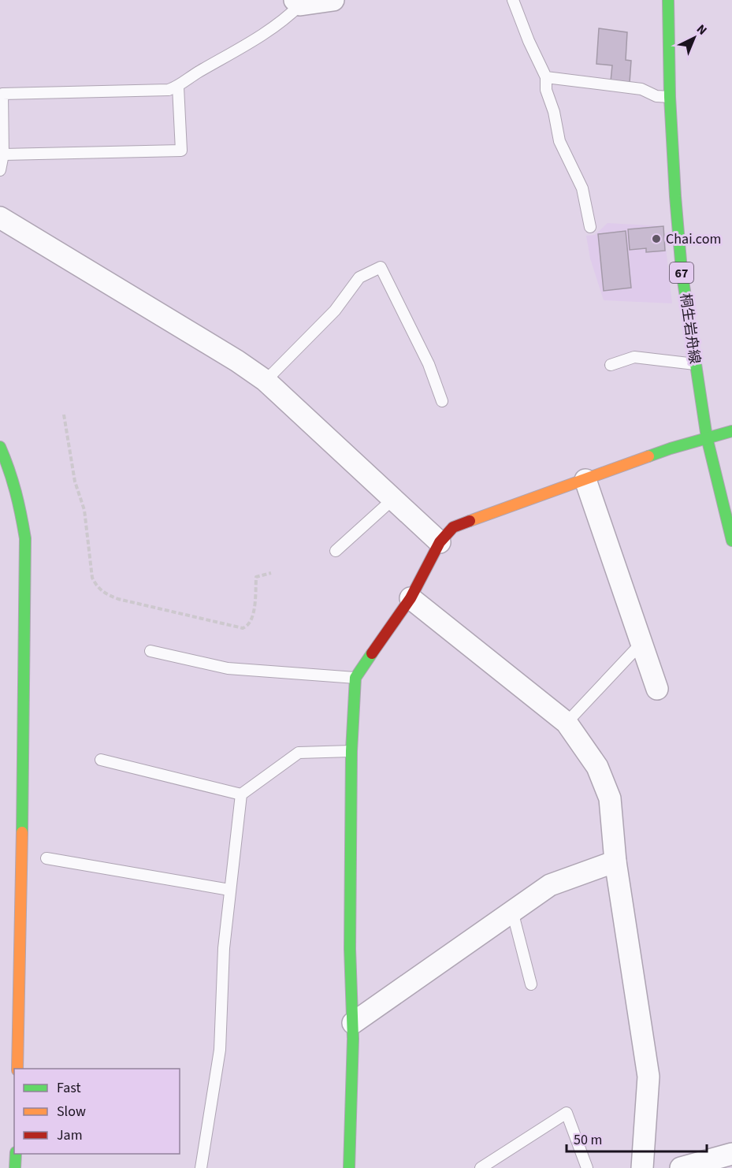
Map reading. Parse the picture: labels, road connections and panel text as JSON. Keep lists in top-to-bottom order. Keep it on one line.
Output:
{"streets":{"street":["67","桐生岩舟線"]},"places":["Chai.com"],"legend":["Fast","Slow","Jam"],"scale_bar":"50 m","north":"top right"}
